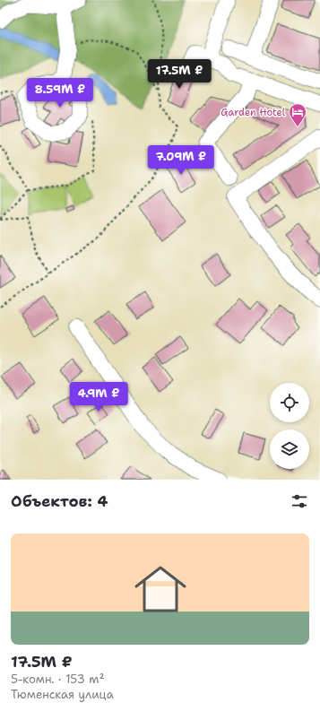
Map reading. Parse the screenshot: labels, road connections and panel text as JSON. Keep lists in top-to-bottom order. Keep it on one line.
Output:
{"places":{"hotel":["Garden Hotel"]},"page":{"price":["17.5M ₽","8.59M ₽","7.09M ₽","4.9M ₽"],"heading":"Объектов: 4","list":[{"name":"17.5M ₽","note":"5-комн. · 153 m² · Тюменская улица"}]}}
